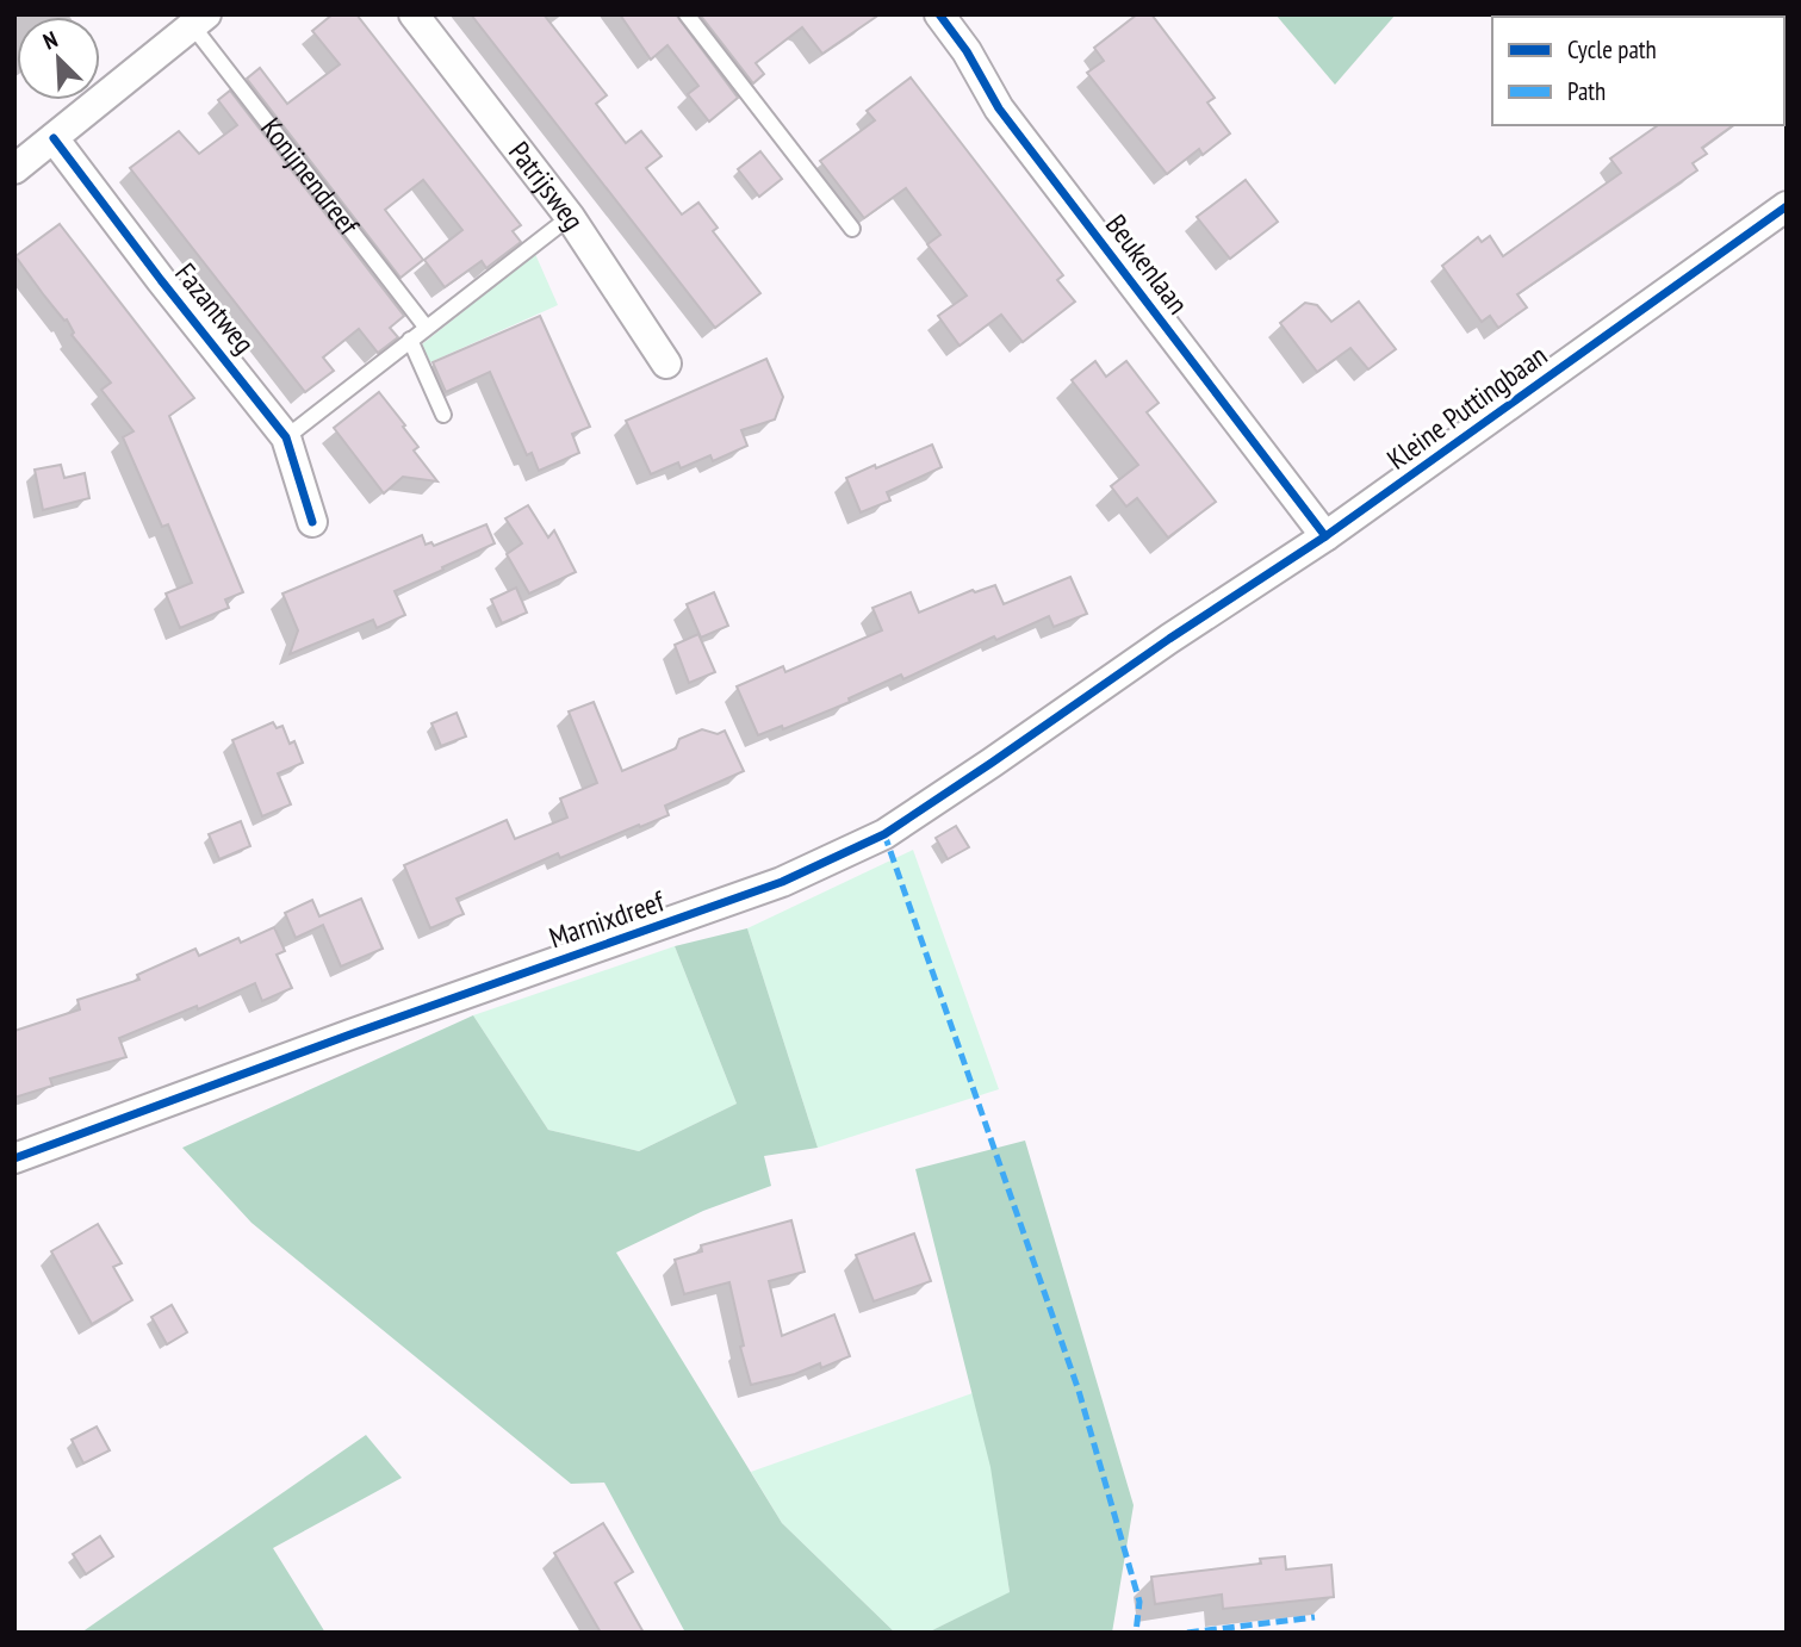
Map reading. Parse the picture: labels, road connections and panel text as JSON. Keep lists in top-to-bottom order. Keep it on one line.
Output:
{"streets":{"street":["Konijnendreef","Patrijsweg","Beukenlaan","Fazantweg","Kleine Puttingbaan","Marnixdreef"]},"crossings":[["Konijnendreef","Fazantweg"],["Beukenlaan","Kleine Puttingbaan"],["Kleine Puttingbaan","Marnixdreef"]],"legend":["Cycle path","Path"],"north":"top left"}
